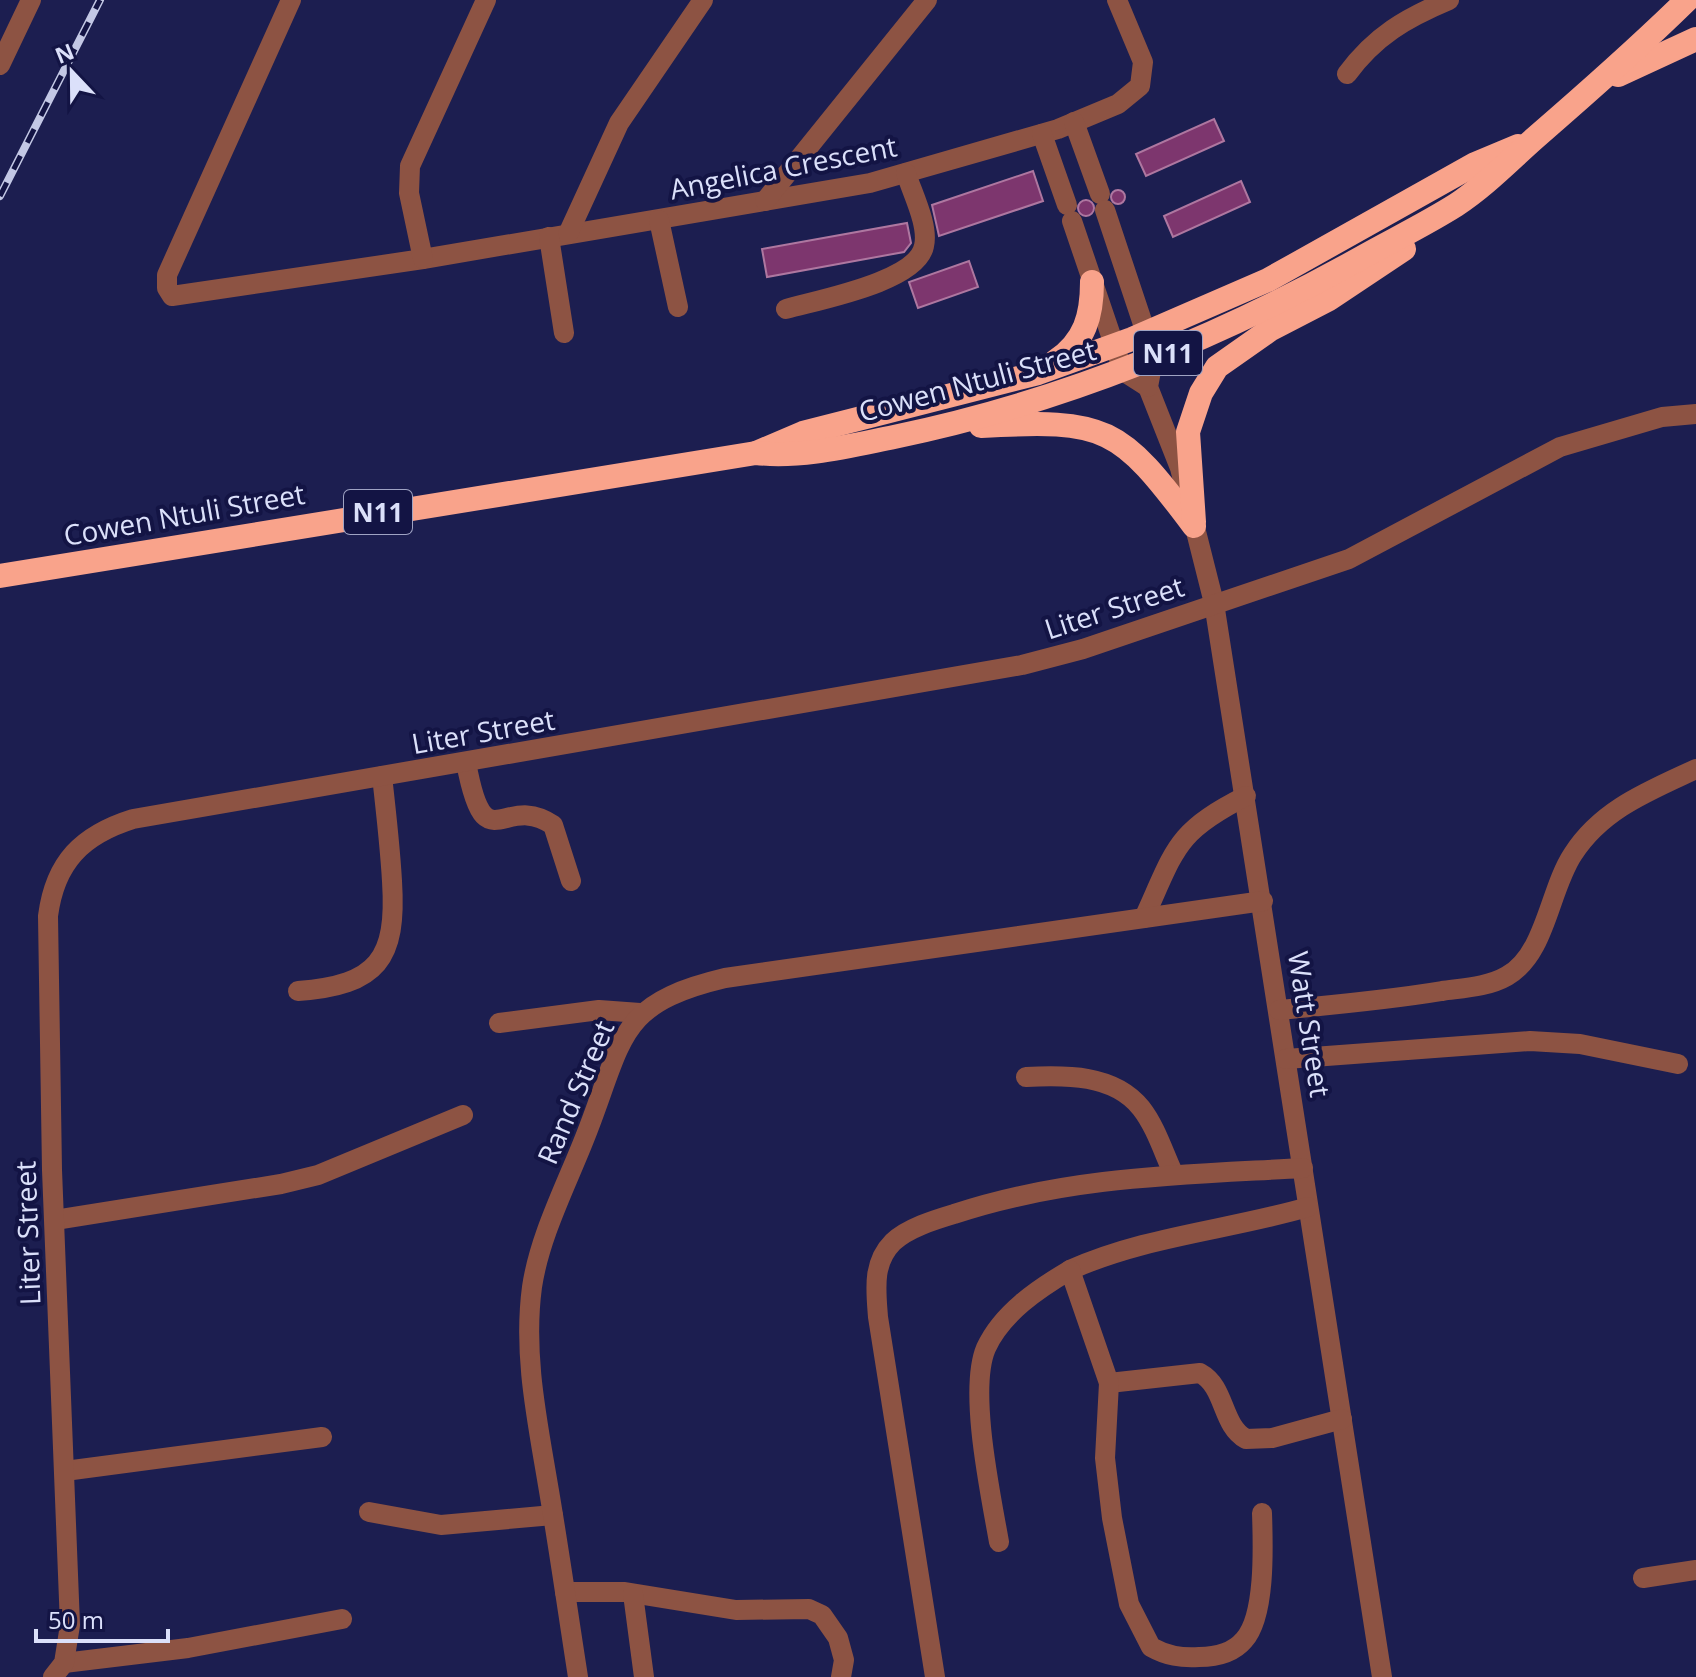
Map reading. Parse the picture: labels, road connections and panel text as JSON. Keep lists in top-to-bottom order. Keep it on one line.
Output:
{"streets":{"highway":["N11","Cowen Ntuli Street"],"street":["Angelica Crescent","Liter Street","Watt Street","Rand Street"]},"crossings":[["Liter Street","Watt Street"],["Watt Street","Rand Street"]],"scale_bar":"50 m","north":"top"}
